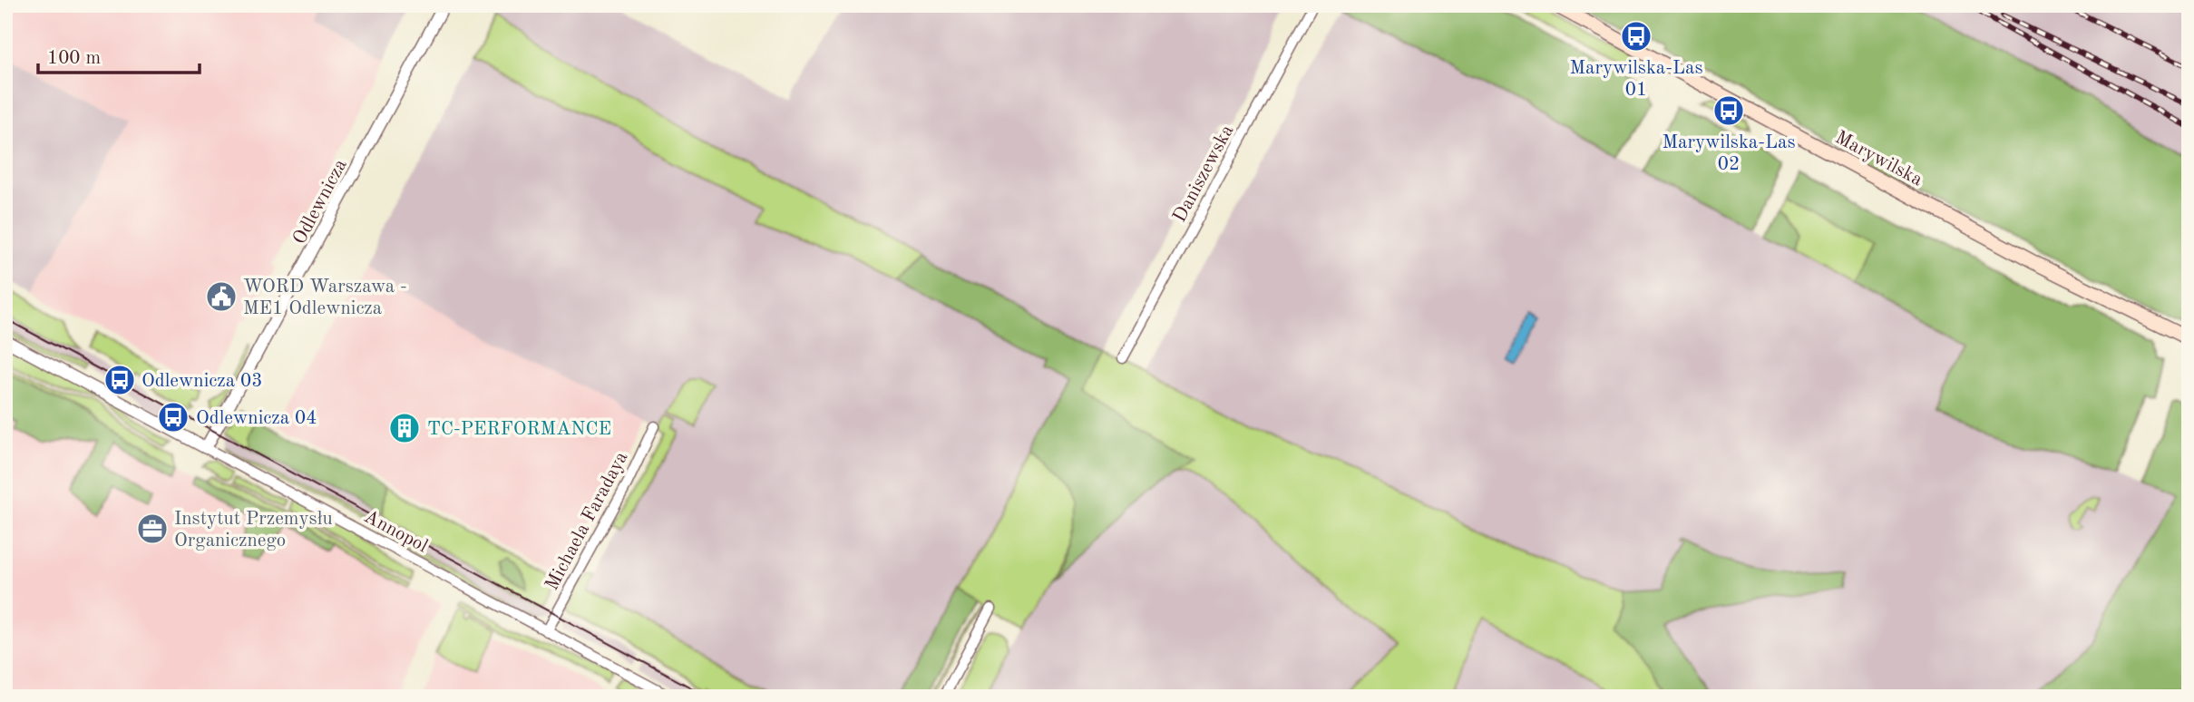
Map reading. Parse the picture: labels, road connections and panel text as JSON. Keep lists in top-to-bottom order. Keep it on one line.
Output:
{"streets":{"main road":["Marywilska"],"street":["Daniszewska","Odlewnicza","Michaela Faradaya","Annopol"]},"crossings":[["Odlewnicza","Annopol"],["Michaela Faradaya","Annopol"]],"places":{"bus stop":["Marywilska-Las 01","Marywilska-Las 02","Odlewnicza 03","Odlewnicza 04"],"public building":["WORD Warszawa - ME1 Odlewnicza"],"building":["TC-PERFORMANCE"],"office":["Instytut Przemysłu Organicznego"]},"scale_bar":"100 m"}
